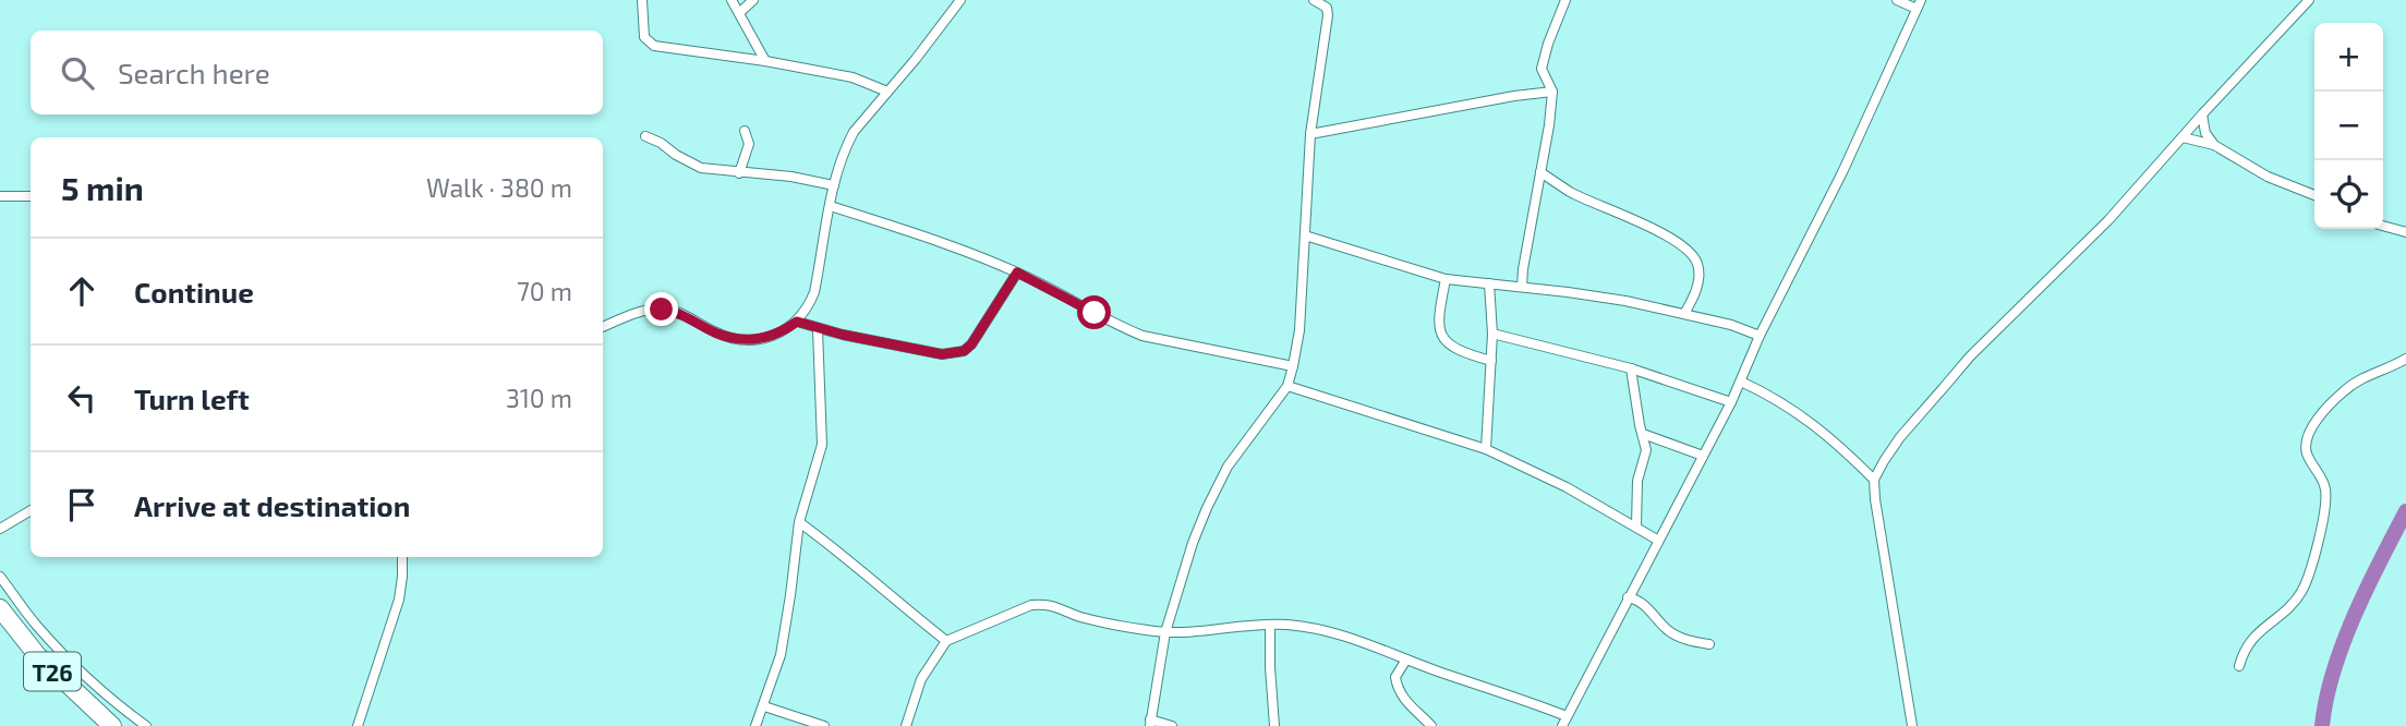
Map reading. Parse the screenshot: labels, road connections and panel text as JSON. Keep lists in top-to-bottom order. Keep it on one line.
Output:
{"streets":{"highway":["T26"]},"page":{"map_buttons":["+","−"],"search":"Search here","heading":["5 min","Walk · 380 m"],"list":[["Continue","70 m"],["Turn left","310 m"],"Arrive at destination"]}}
